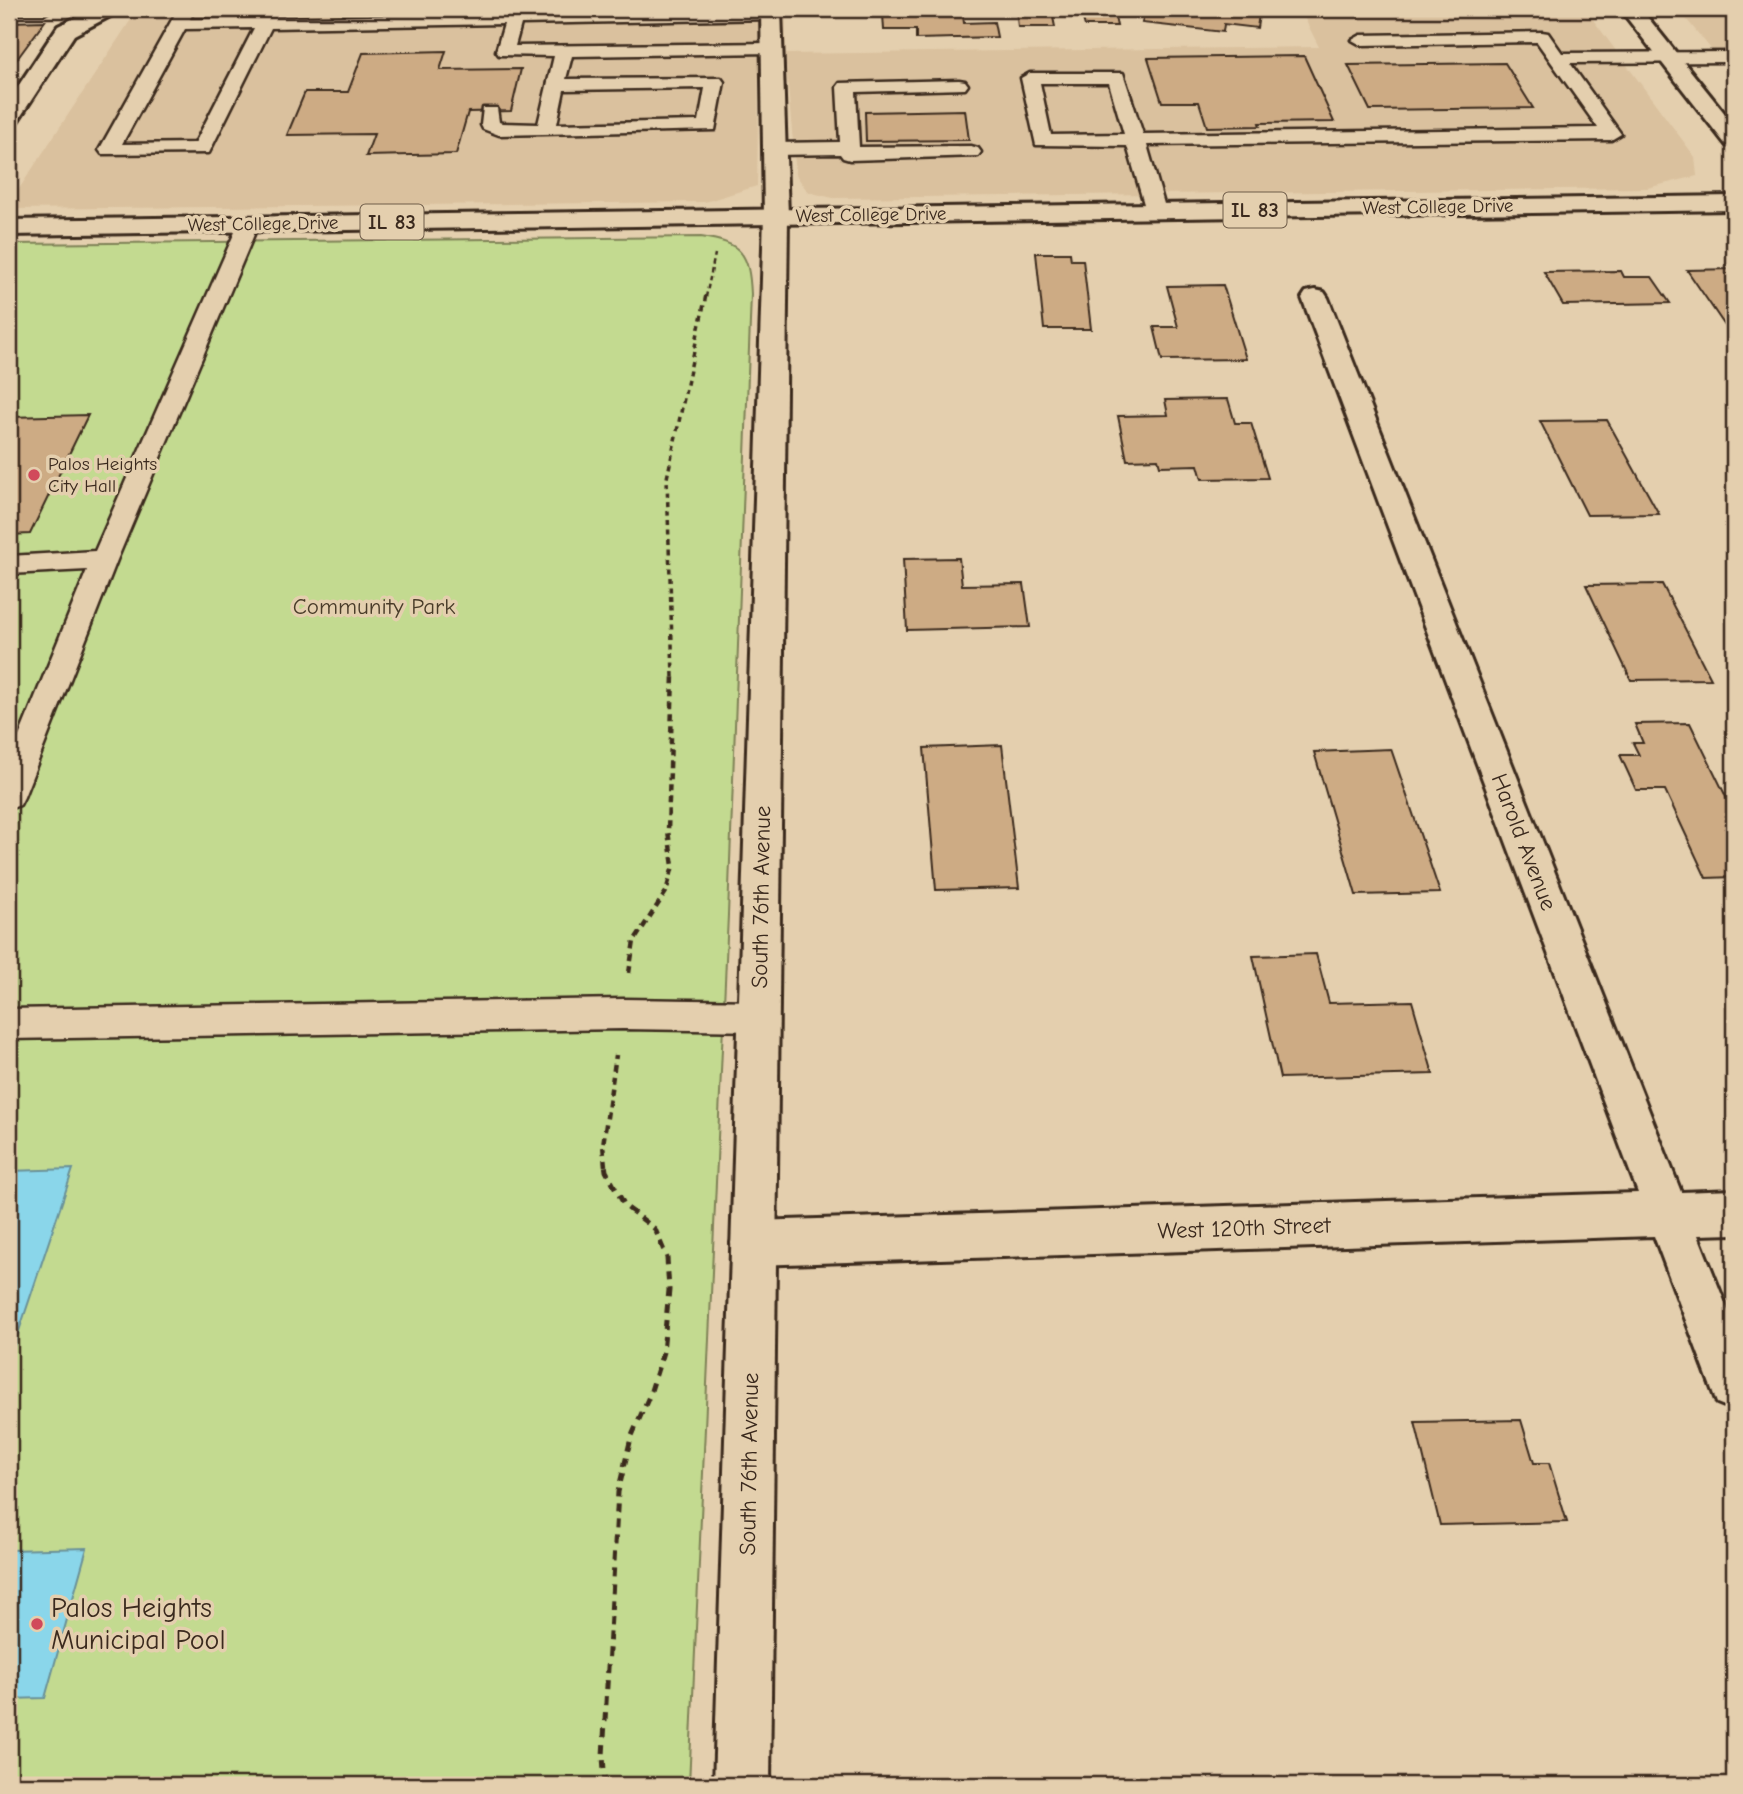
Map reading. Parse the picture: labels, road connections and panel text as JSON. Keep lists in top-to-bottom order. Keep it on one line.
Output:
{"streets":{"street":["West College Drive","IL 83","Harold Avenue","South 76th Avenue","West 120th Street"]},"crossings":[["West College Drive","South 76th Avenue"],["Harold Avenue","West 120th Street"],["South 76th Avenue","West 120th Street"]],"parks":["Community Park"],"places":["Palos Heights City Hall","Palos Heights Municipal Pool"]}
